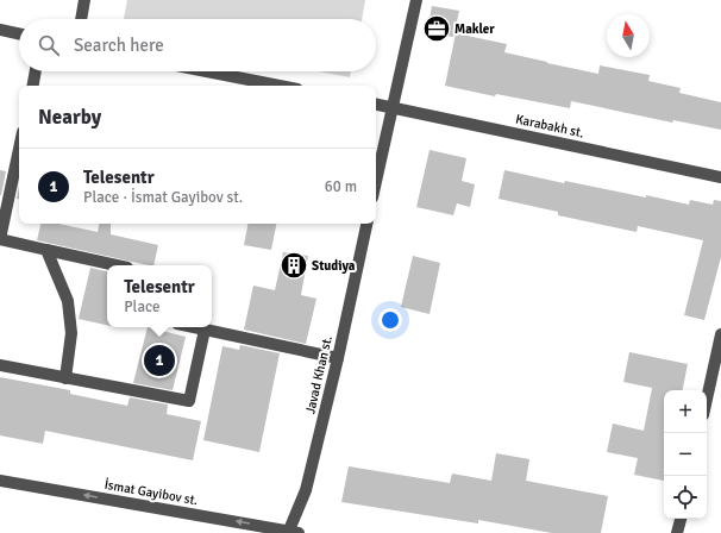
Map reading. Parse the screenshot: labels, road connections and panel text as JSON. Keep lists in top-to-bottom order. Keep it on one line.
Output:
{"streets":{"street":["Karabakh st.","Javad Khan st.","İsmat Gayibov st."]},"crossings":[["Javad Khan st.","İsmat Gayibov st."]],"one_way":["İsmat Gayibov st."],"places":{"office":["Makler"],"building":["Studiya"]},"north":"top","page":{"search":"Search here","heading":"Nearby","list":[{"mark":"1","name":"Telesentr","note":"Place · İsmat Gayibov st.","value":"60 m"}],"popup":["Telesentr","Place"],"pins":"1","map_buttons":["+","−"]}}
